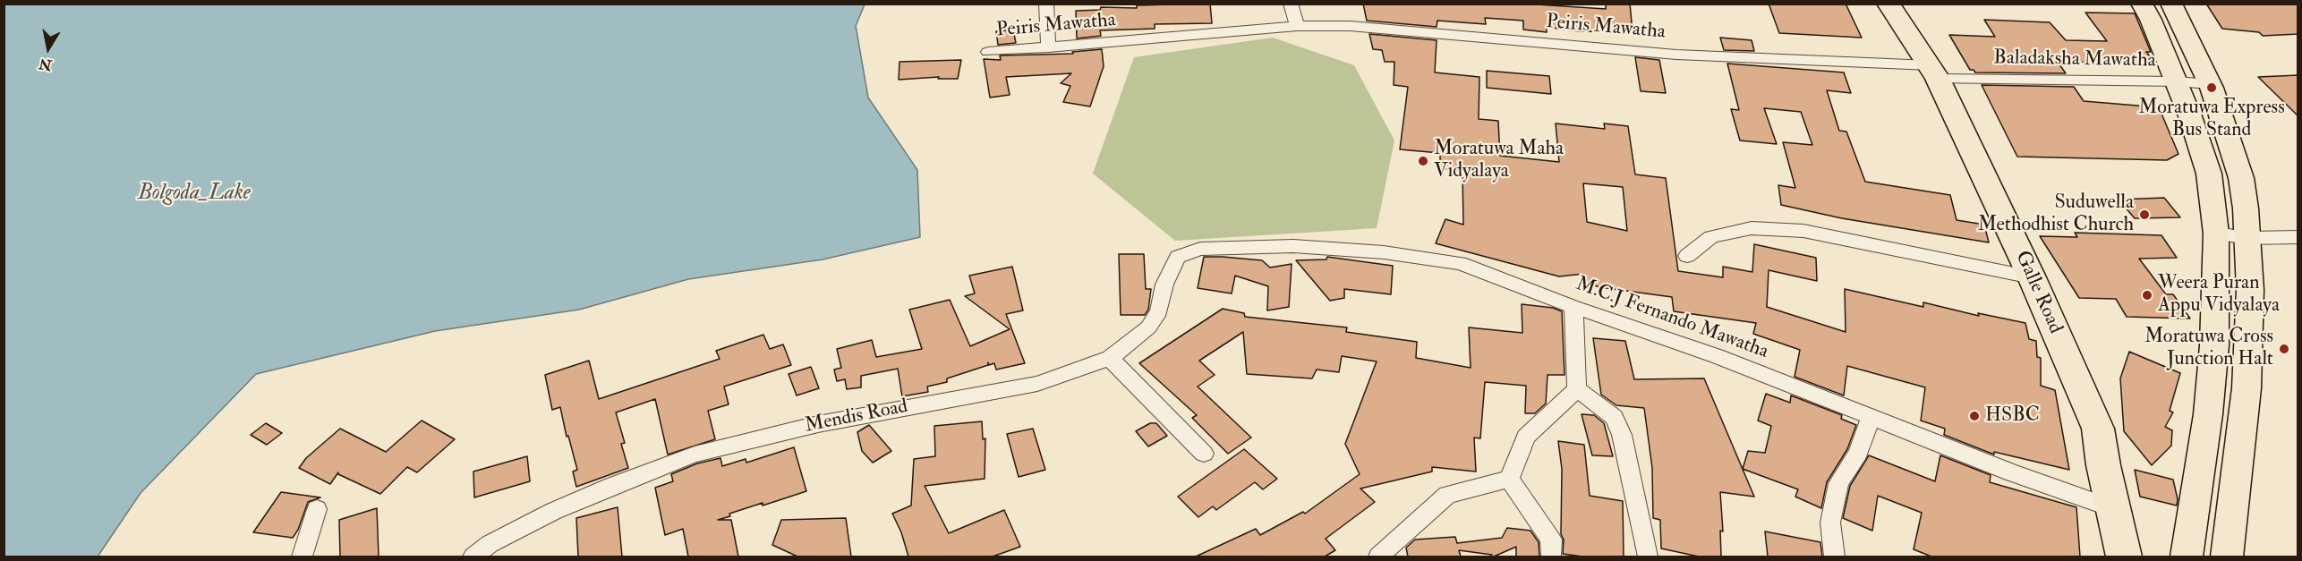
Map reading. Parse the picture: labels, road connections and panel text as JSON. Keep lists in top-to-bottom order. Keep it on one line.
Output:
{"streets":{"highway":["Galle Road"],"street":["Peiris Mawatha","Baladaksha Mawatha","M.C.J Fernando Mawatha","Mendis Road"]},"crossings":[["Peiris Mawatha","Baladaksha Mawatha"],["Peiris Mawatha","Galle Road"],["Baladaksha Mawatha","Galle Road"],["Galle Road","M.C.J Fernando Mawatha"],["M.C.J Fernando Mawatha","Mendis Road"]],"water":["Bolgoda_Lake"],"places":["Moratuwa Express Bus Stand","Moratuwa Maha Vidyalaya","Suduwella Methodhist Church","Weera Puran Appu Vidyalaya","Moratuwa Cross Junction Halt","HSBC"],"north":"bottom"}
